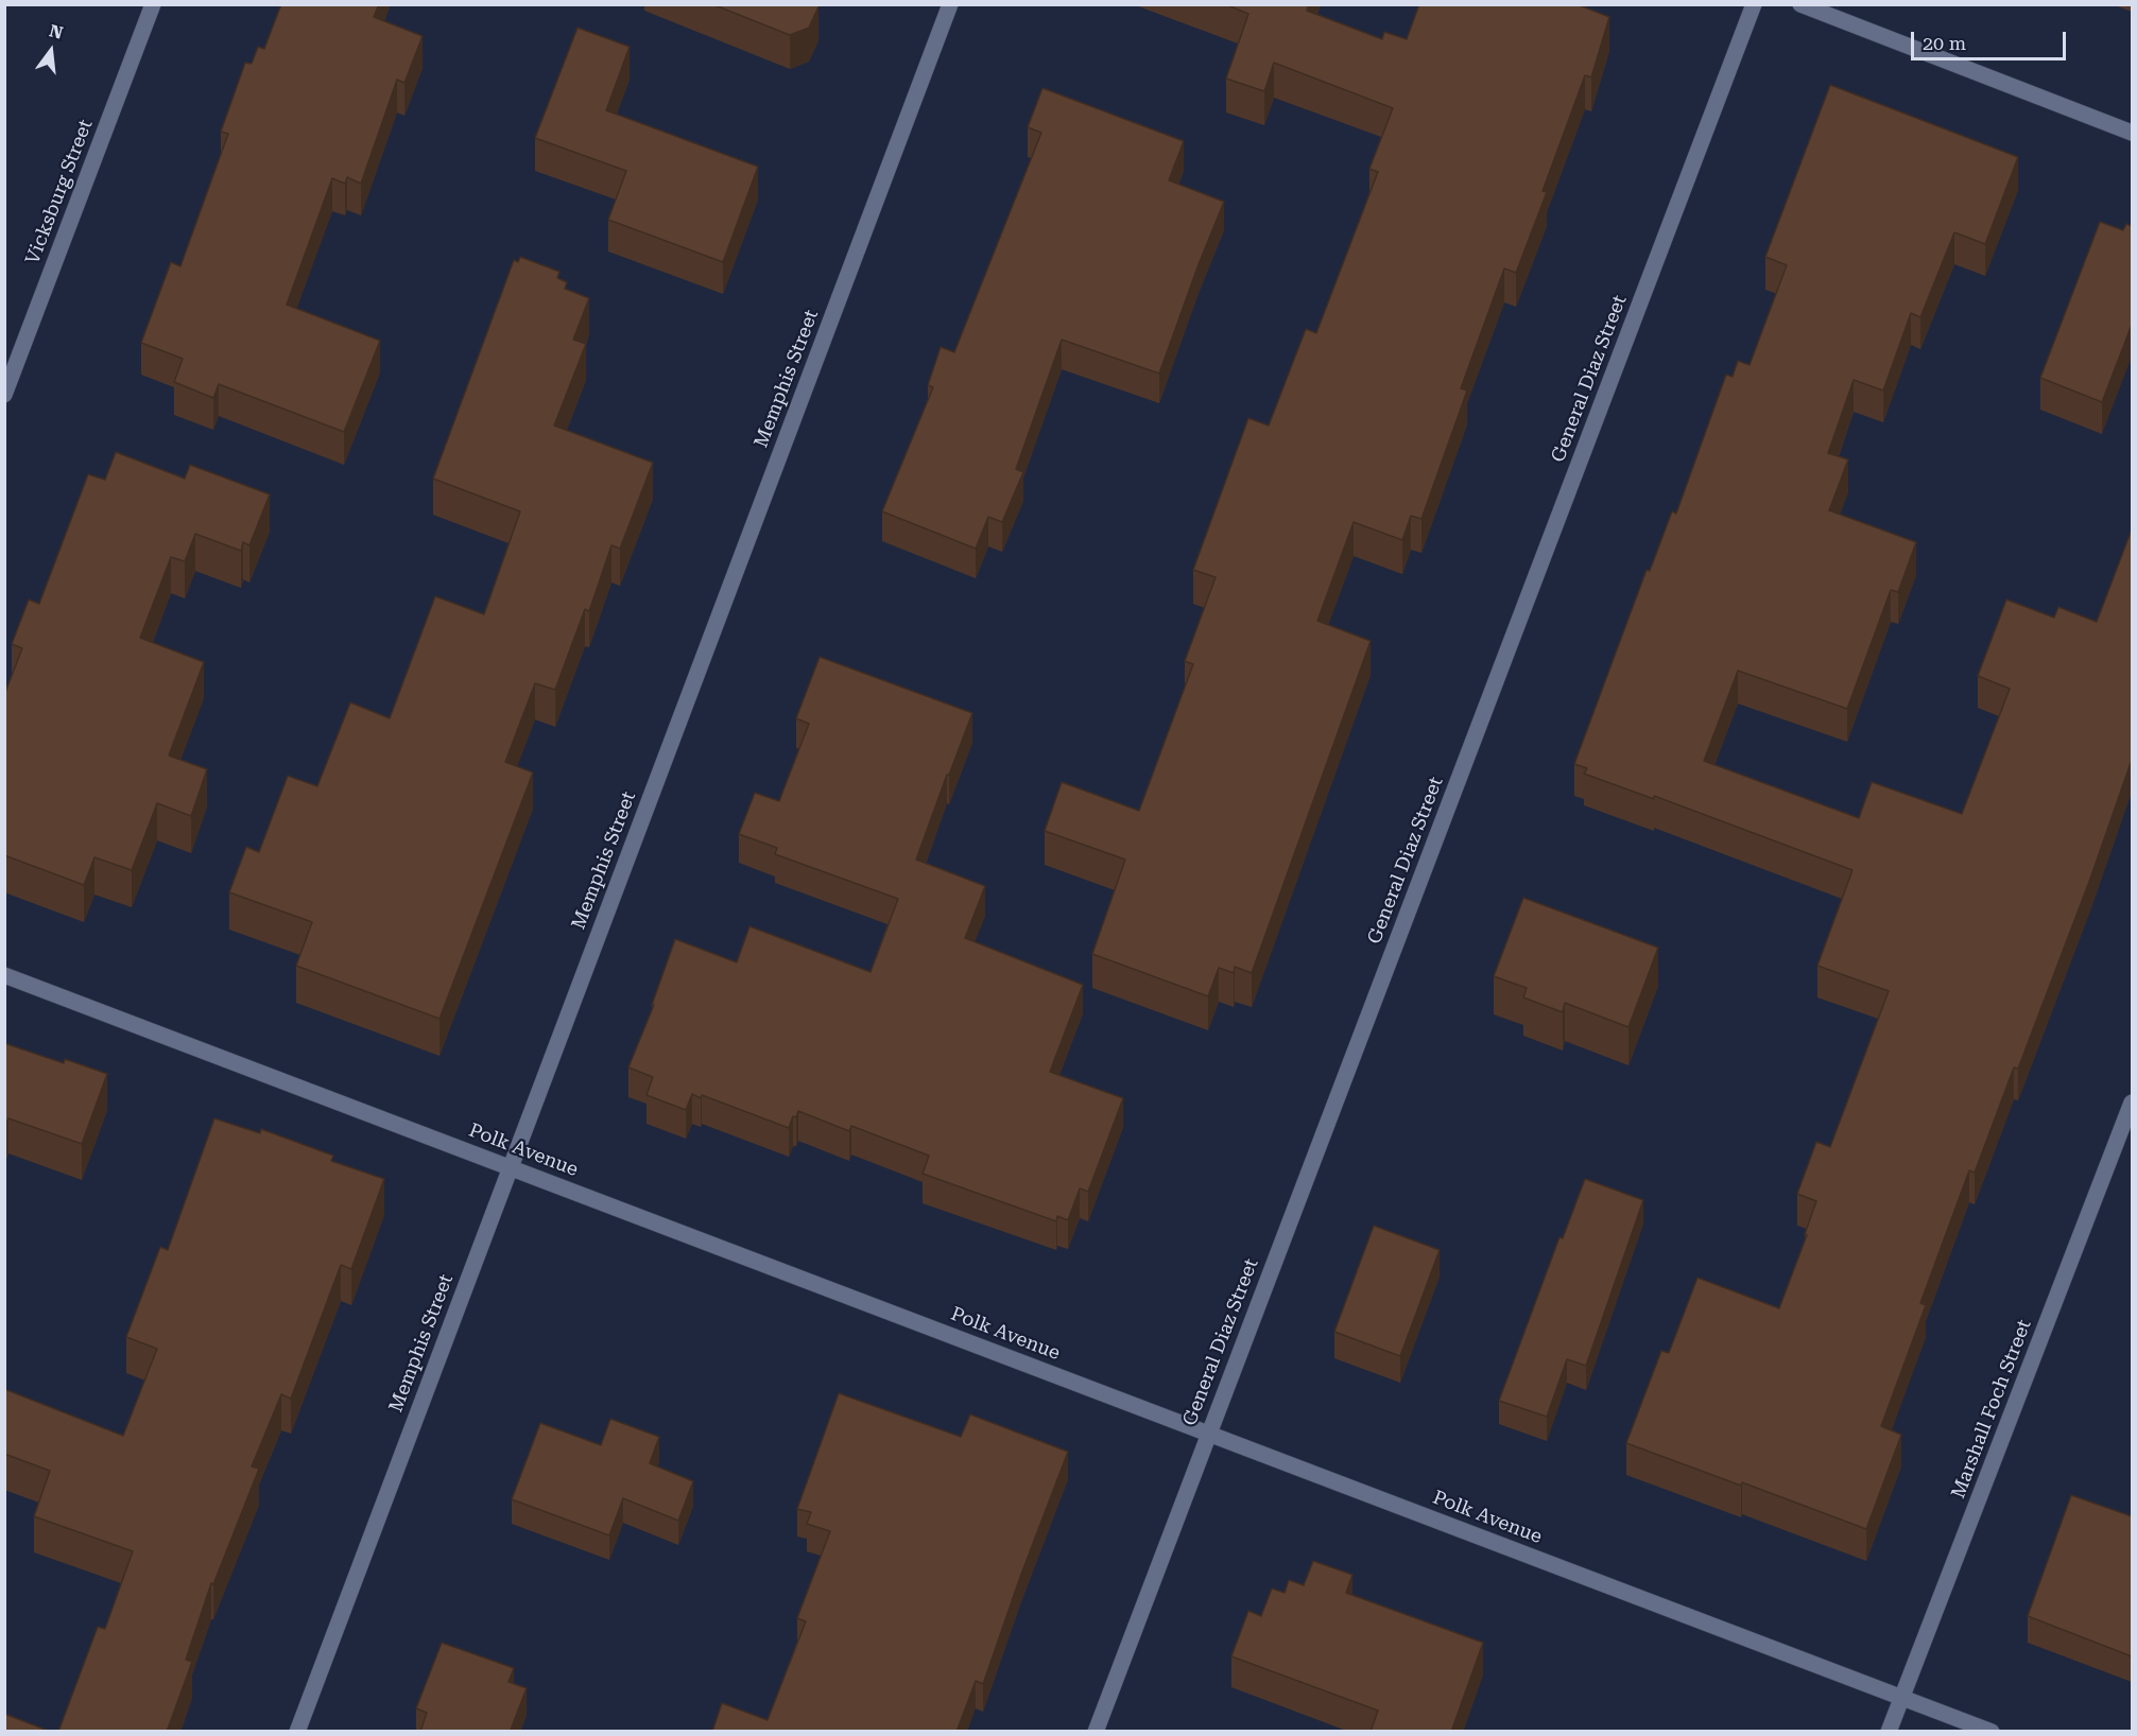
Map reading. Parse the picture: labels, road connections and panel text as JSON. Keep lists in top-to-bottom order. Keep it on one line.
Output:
{"streets":{"street":["Vicksburg Street","Memphis Street","General Diaz Street","Polk Avenue","Marshall Foch Street"]},"crossings":[["Memphis Street","Polk Avenue"],["General Diaz Street","Polk Avenue"],["Polk Avenue","Marshall Foch Street"]],"scale_bar":"20 m","north":"top"}
